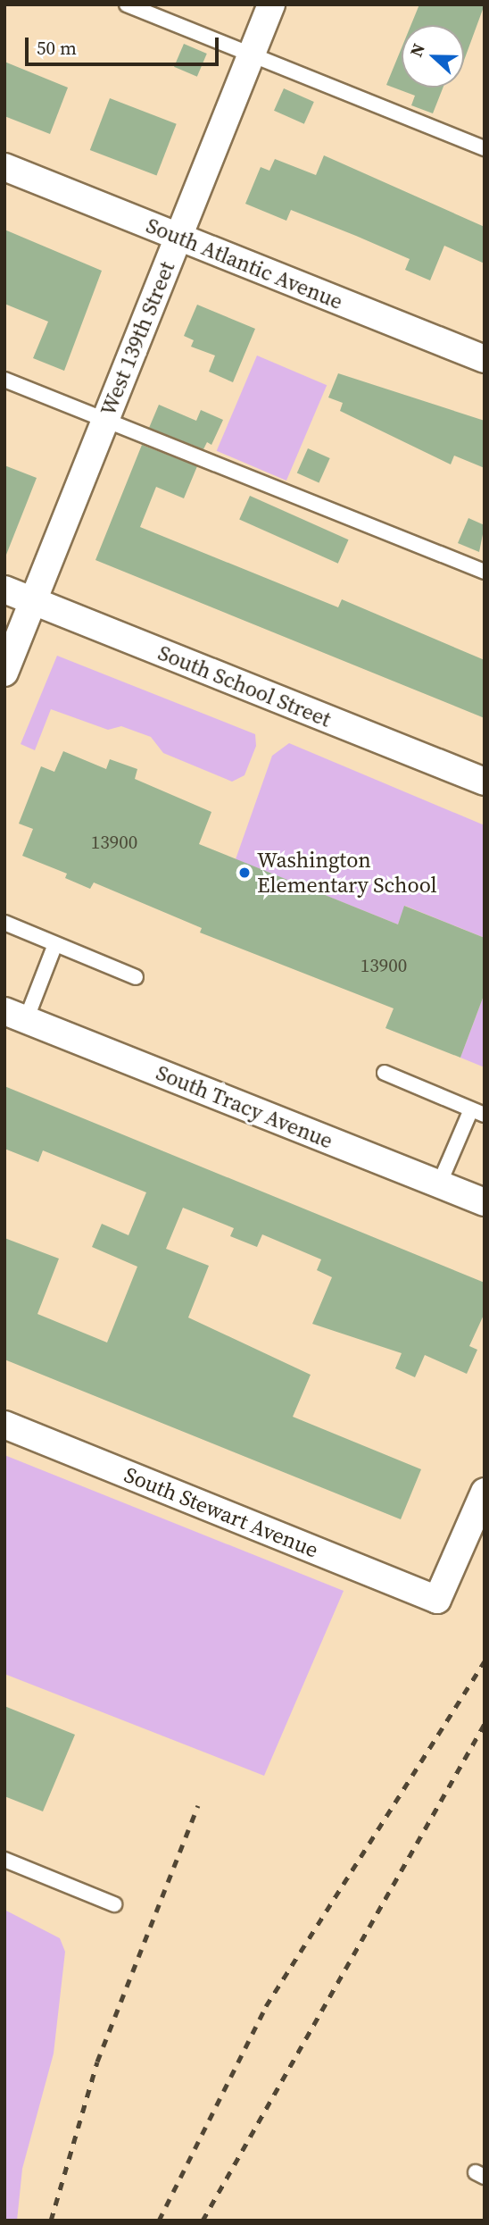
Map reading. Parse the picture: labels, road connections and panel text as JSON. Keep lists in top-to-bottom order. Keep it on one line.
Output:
{"streets":{"street":["South Atlantic Avenue","West 139th Street","South School Street","South Tracy Avenue","South Stewart Avenue"]},"crossings":[["South Atlantic Avenue","West 139th Street"],["West 139th Street","South School Street"]],"places":["Washington Elementary School"],"house_numbers":["13900","13900"],"scale_bar":"50 m","north":"left"}
